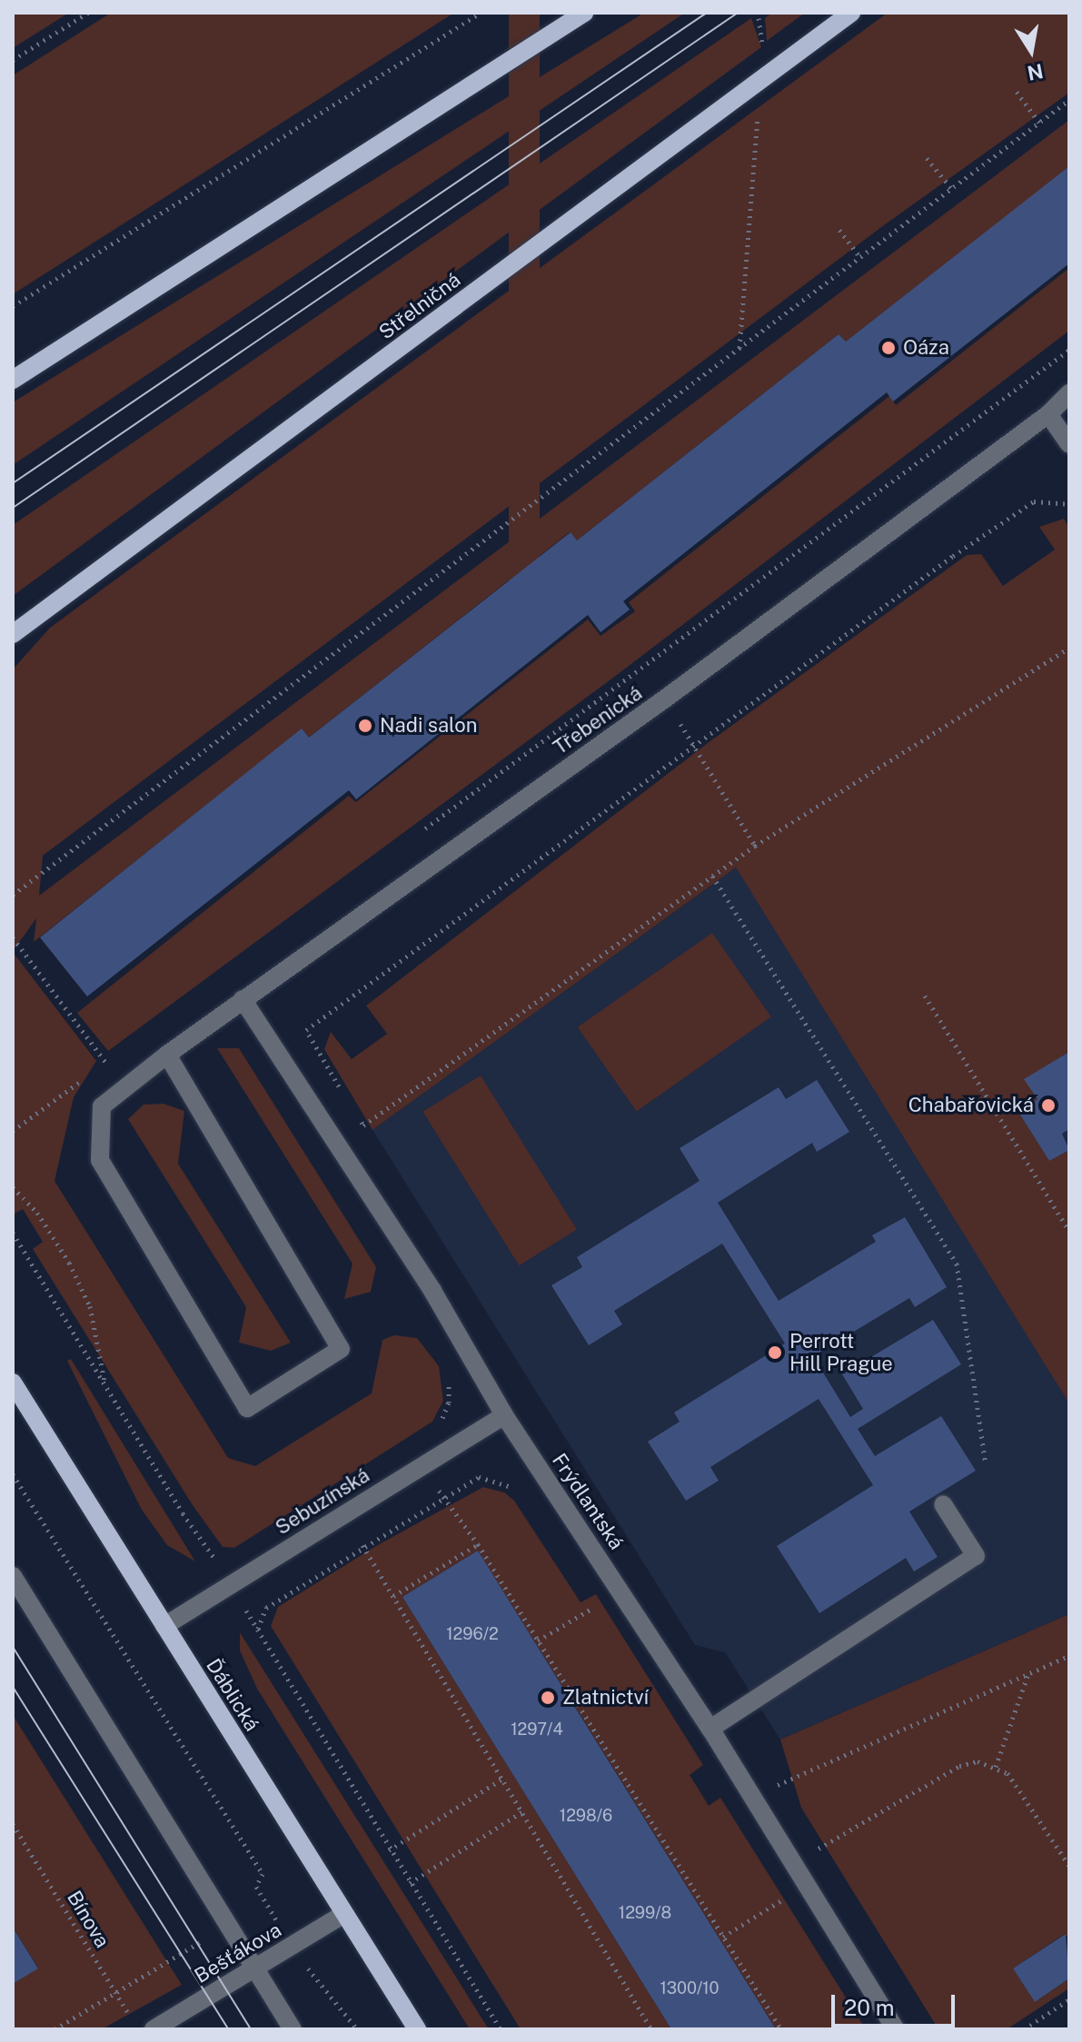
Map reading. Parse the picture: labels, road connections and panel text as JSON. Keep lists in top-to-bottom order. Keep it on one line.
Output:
{"streets":{"main road":["Střelničná","Ďáblická"],"street":["Třebenická","Sebuzínská","Frýdlantská","Bešťákova"],"path":["Bínova"]},"crossings":[["Třebenická","Frýdlantská"],["Sebuzínská","Frýdlantská"],["Sebuzínská","Ďáblická"],["Ďáblická","Bešťákova"]],"places":["Oáza","Nadi salon","Chabařovická","Perrott Hill Prague","Zlatnictví"],"house_numbers":["1296/2","1297/4","1298/6","1299/8","1300/10"],"scale_bar":"20 m","north":"bottom"}
